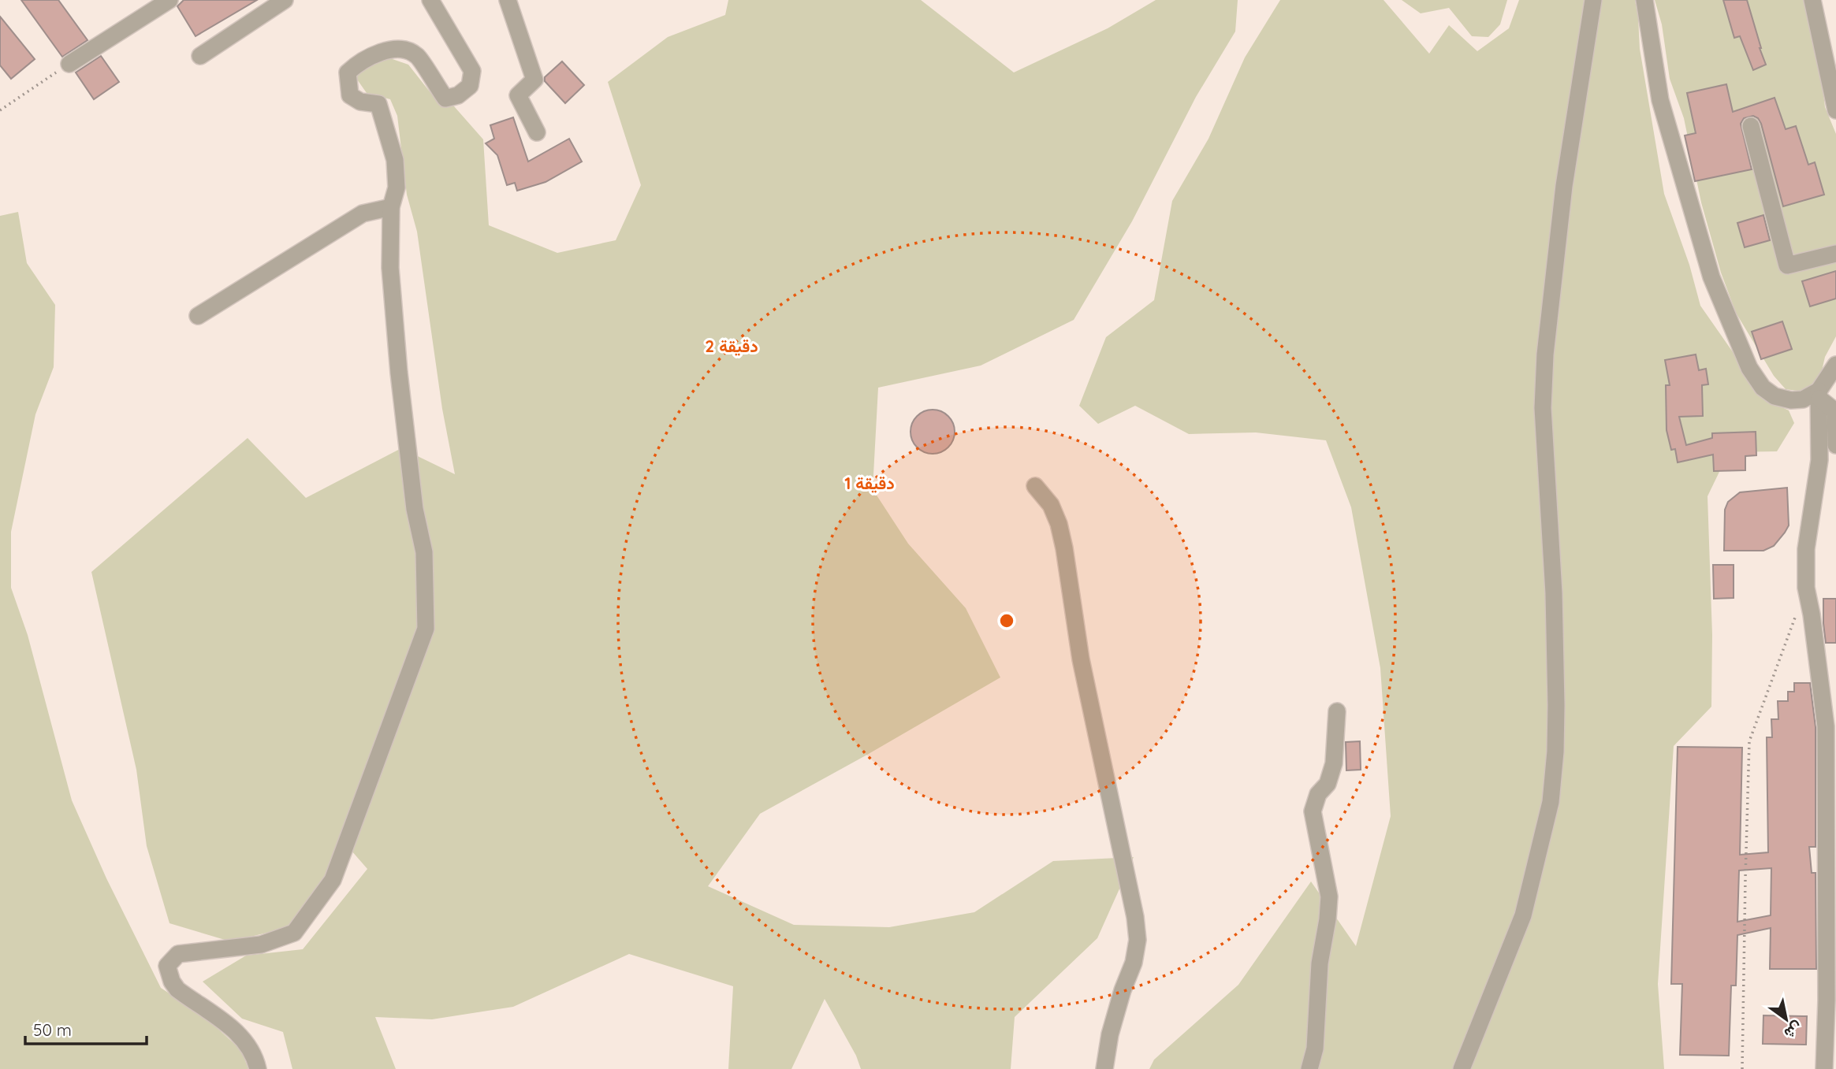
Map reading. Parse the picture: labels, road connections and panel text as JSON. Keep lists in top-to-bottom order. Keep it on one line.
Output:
{"scale_bar":"50 m","north":"bottom right","rings":["2 دقيقة","1 دقيقة"]}
